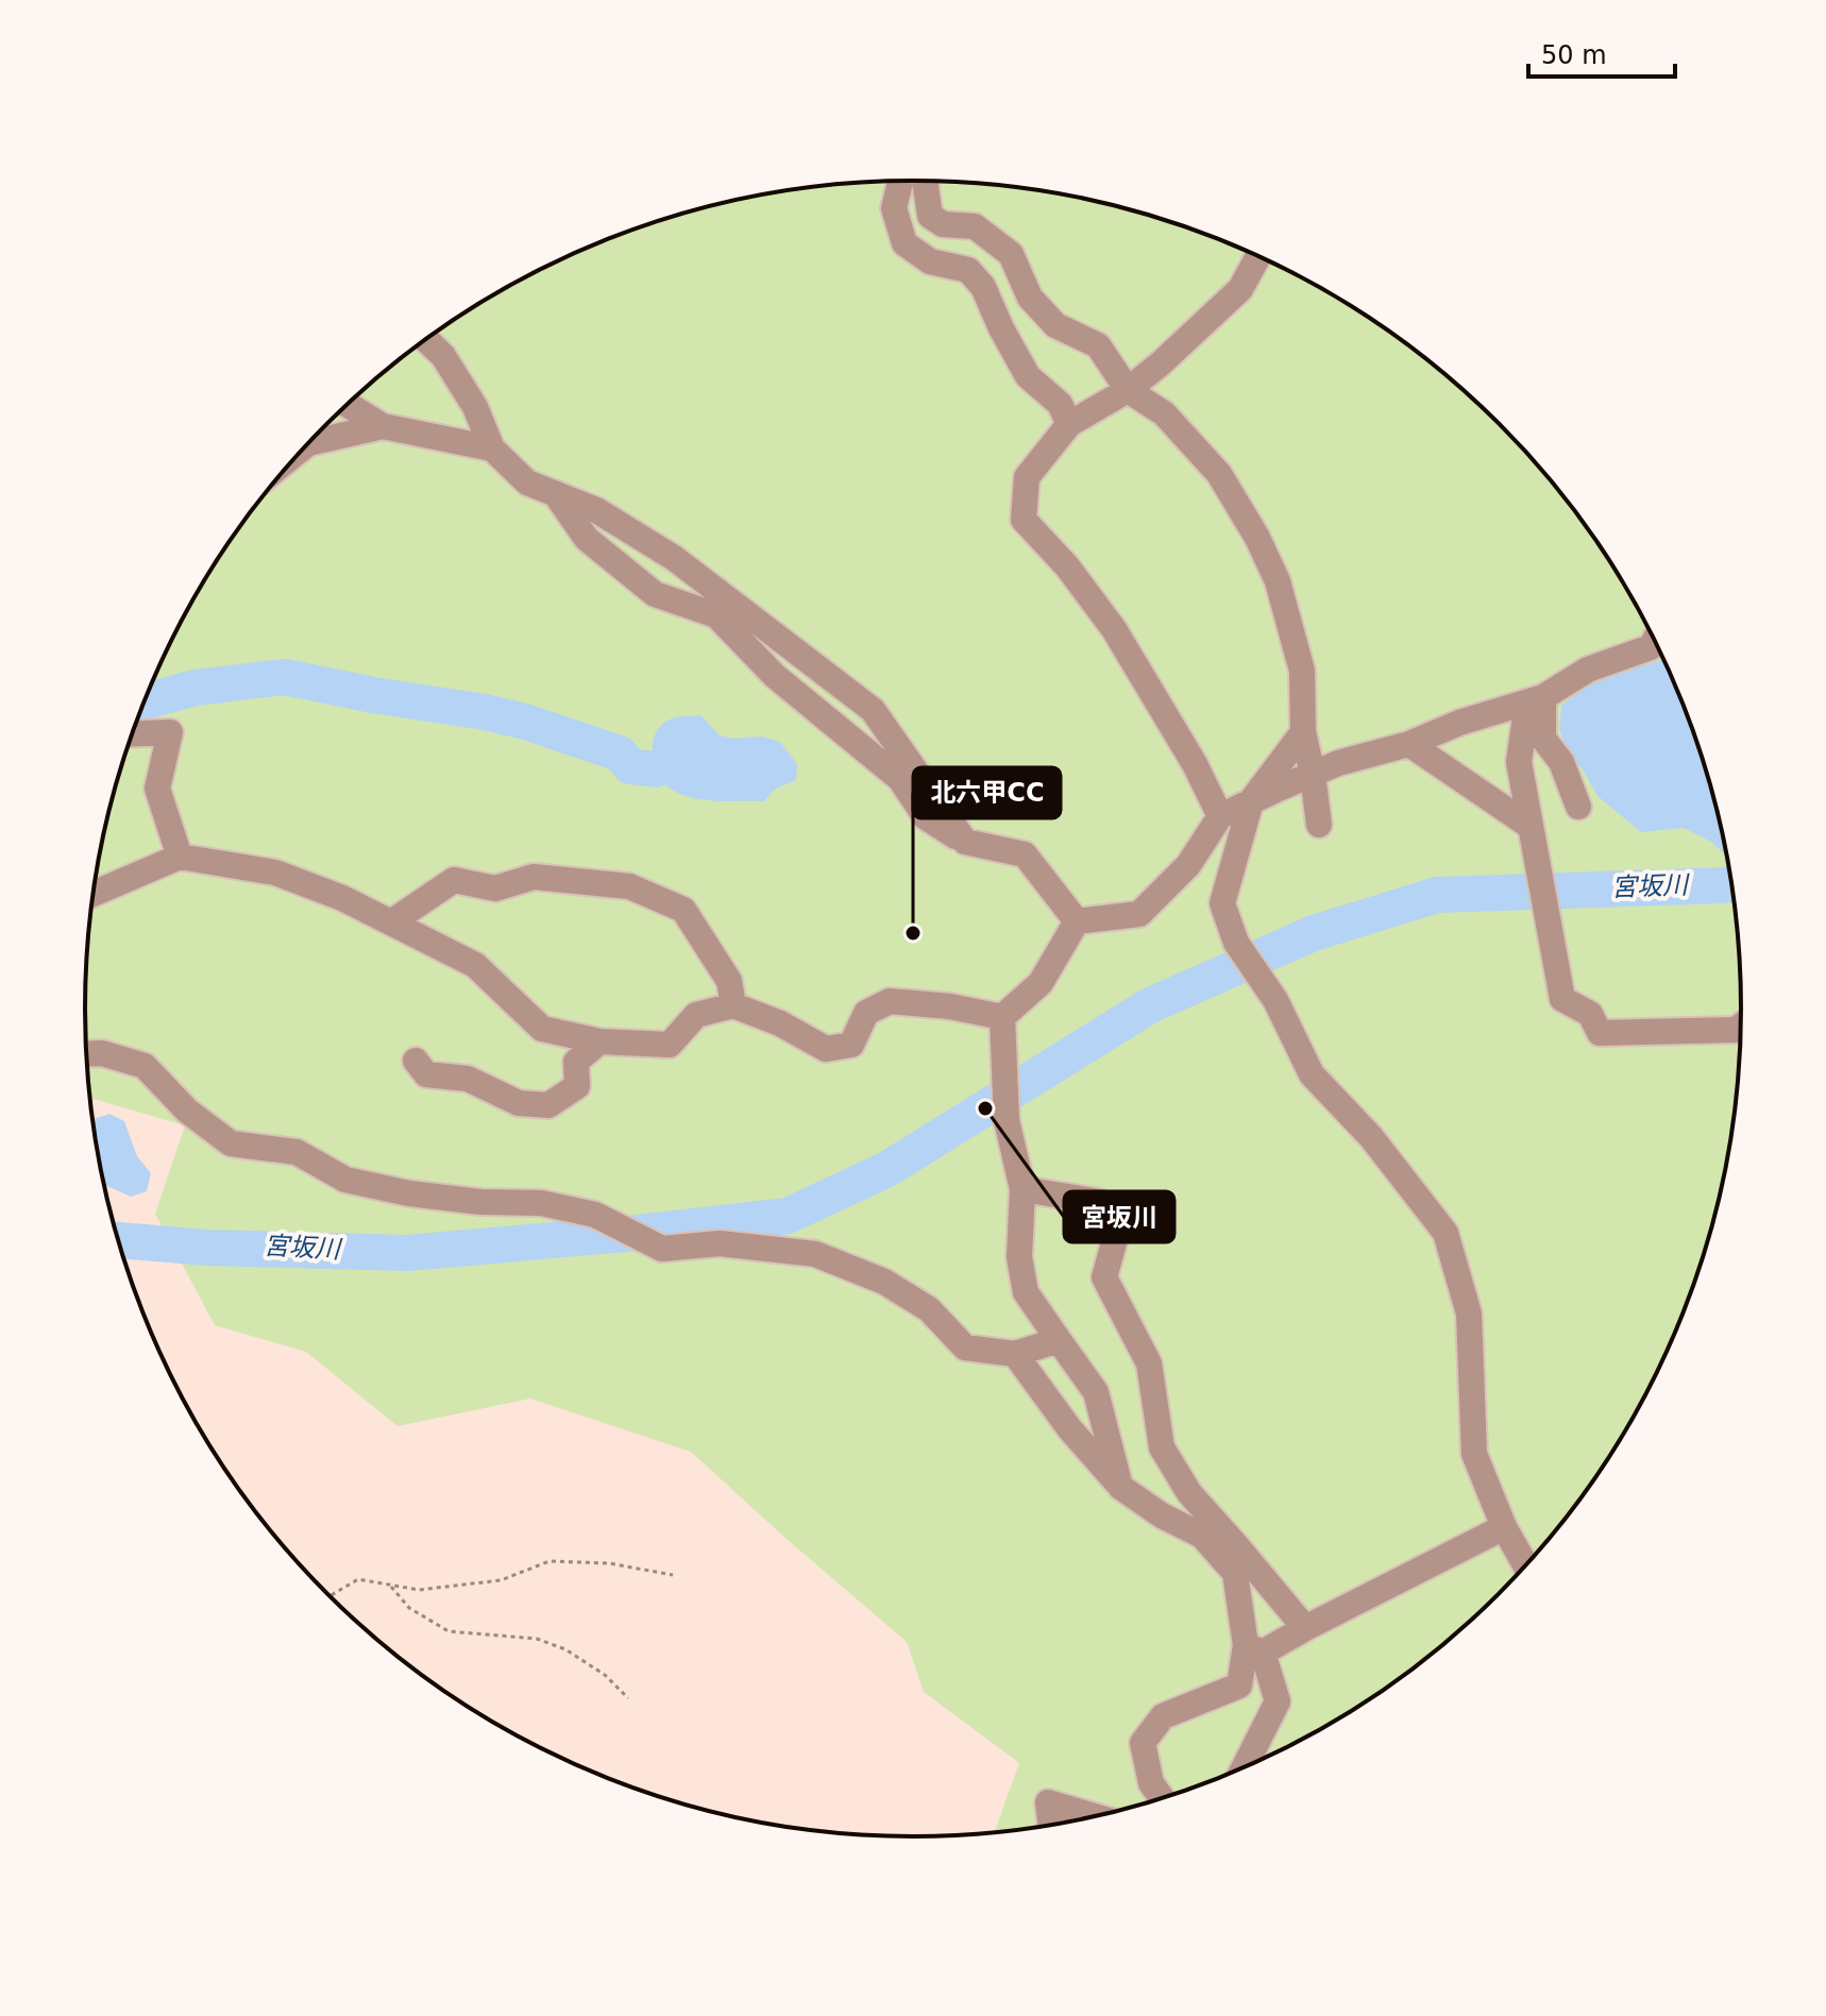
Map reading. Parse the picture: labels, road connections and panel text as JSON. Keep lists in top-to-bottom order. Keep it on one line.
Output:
{"water":["宮坂川"],"places":["北六甲CC","宮坂川"],"scale_bar":"50 m"}
